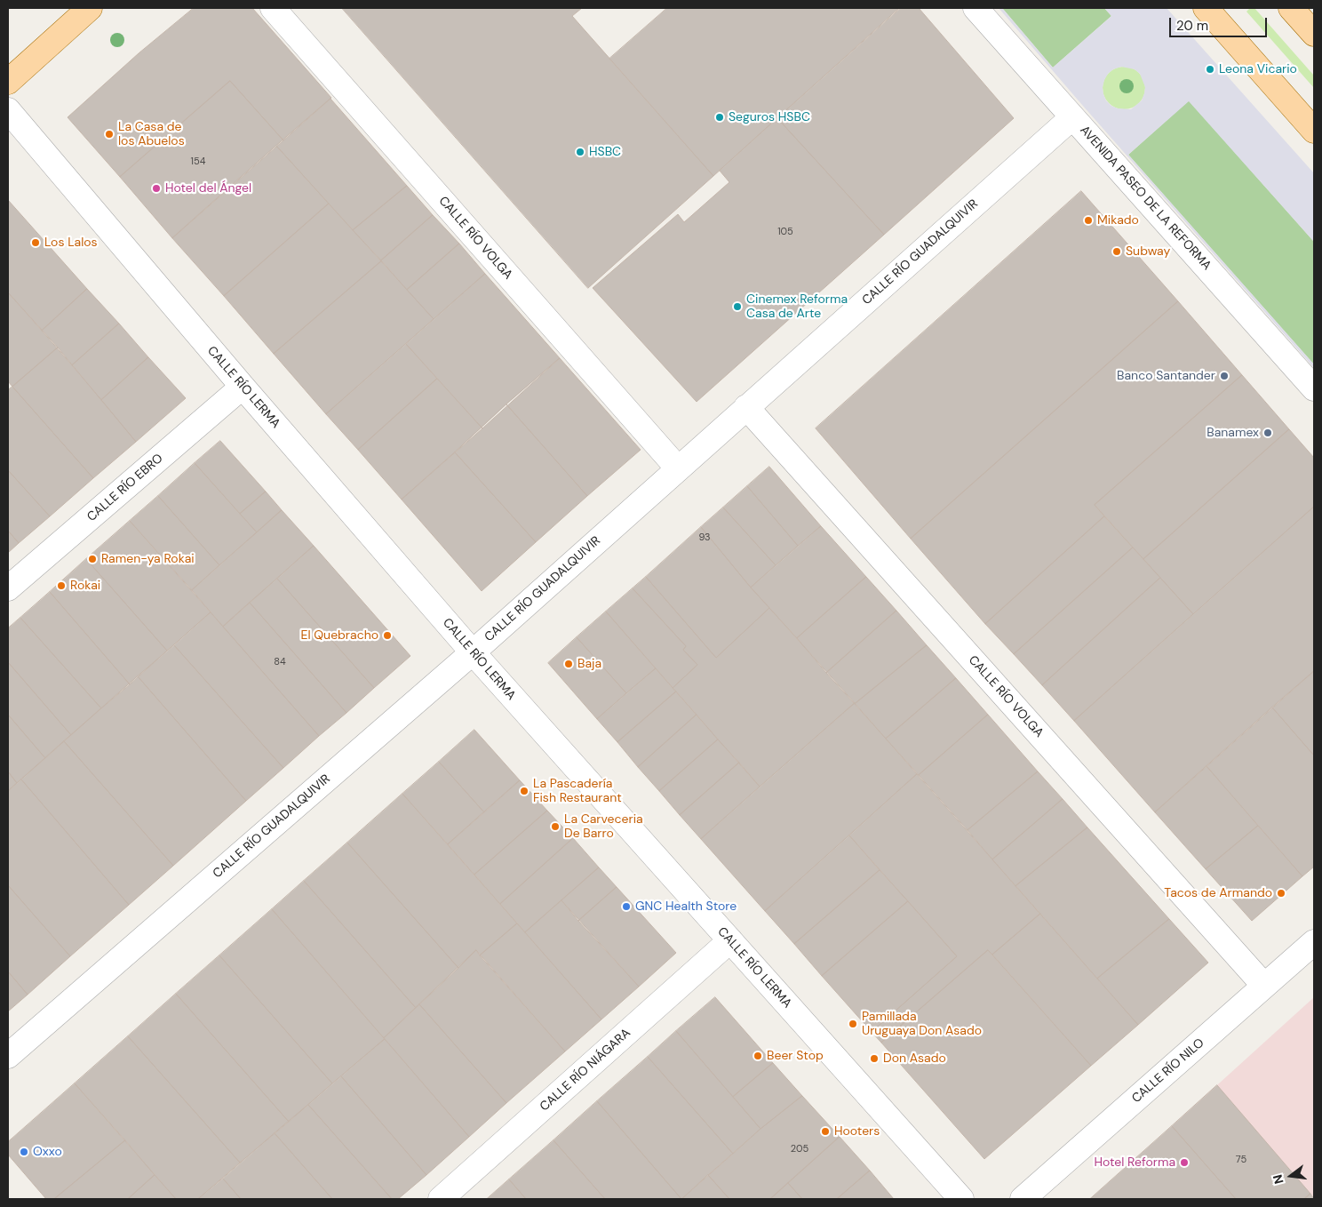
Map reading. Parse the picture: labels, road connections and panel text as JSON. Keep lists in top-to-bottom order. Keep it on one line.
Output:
{"streets":{"street":["AVENIDA PASEO DE LA REFORMA","CALLE RÍO VOLGA","CALLE RÍO GUADALQUIVIR","CALLE RÍO LERMA","CALLE RÍO EBRO","CALLE RÍO NIÁGARA","CALLE RÍO NILO"]},"crossings":[["AVENIDA PASEO DE LA REFORMA","CALLE RÍO GUADALQUIVIR"],["CALLE RÍO VOLGA","CALLE RÍO GUADALQUIVIR"],["CALLE RÍO VOLGA","CALLE RÍO NILO"],["CALLE RÍO GUADALQUIVIR","CALLE RÍO LERMA"],["CALLE RÍO LERMA","CALLE RÍO EBRO"],["CALLE RÍO LERMA","CALLE RÍO NIÁGARA"]],"places":["Leona Vicario","Seguros HSBC","La Casa de los Abuelos","HSBC","Hotel del Ángel","Mikado","Los Lalos","Subway","Cinemex Reforma Casa de Arte","Banco Santander","Banamex","Ramen-ya Rokai","Rokai","El Quebracho","Baja","La Pascadería Fish Restaurant","La Carveceria De Barro","Tacos de Armando","GNC Health Store","Pamillada Uruguaya Don Asado","Beer Stop","Don Asado","Hooters","Oxxo","Hotel Reforma"],"house_numbers":["154","105","93","84","205","75"],"scale_bar":"20 m","north":"left"}
